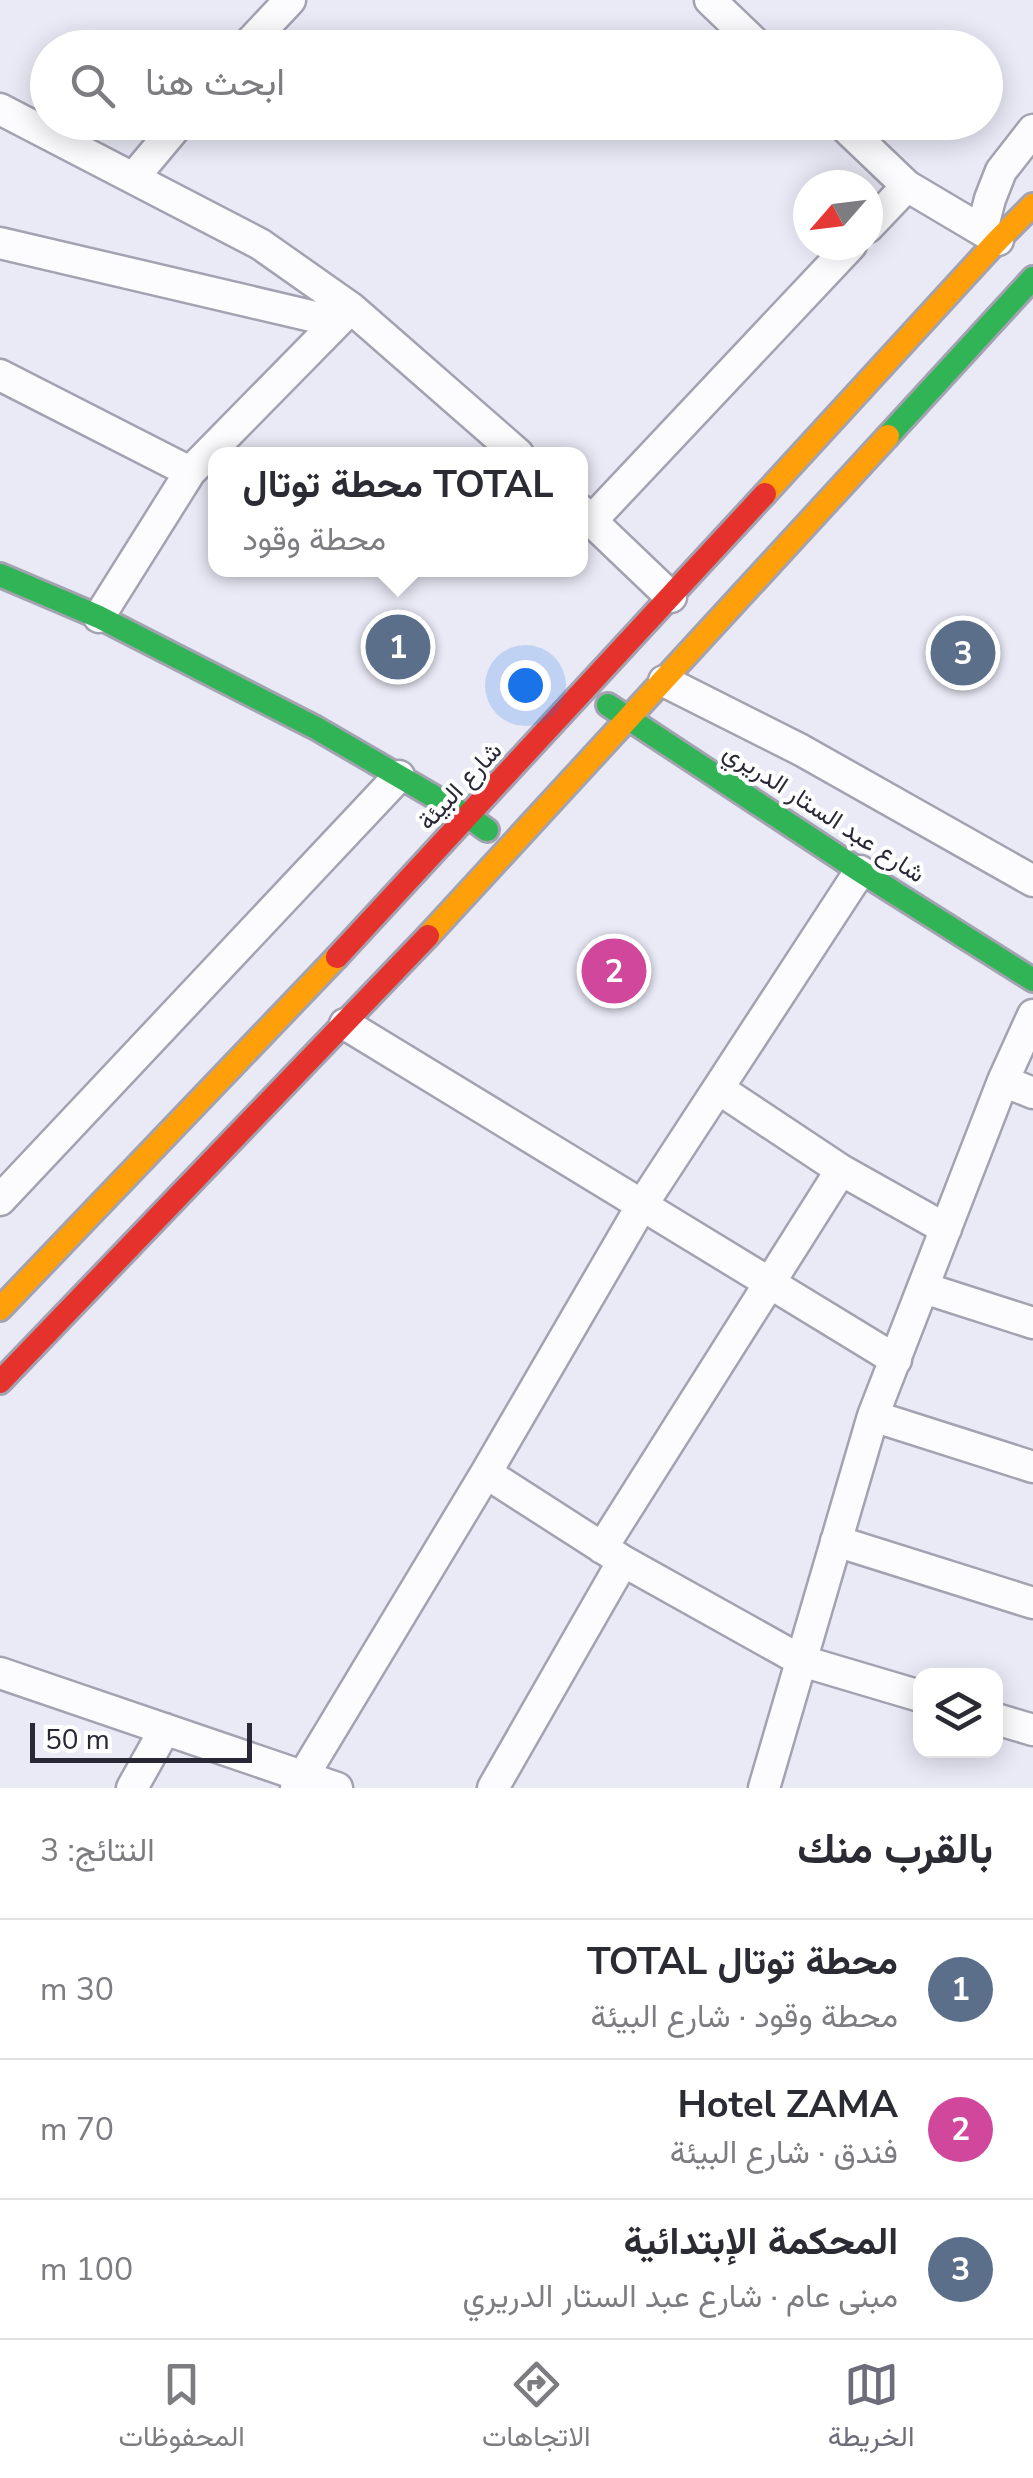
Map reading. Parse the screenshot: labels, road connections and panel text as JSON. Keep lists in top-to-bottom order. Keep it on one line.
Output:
{"streets":{"main road":["شارع البيئة","شارع عبد الستار الدريري"]},"crossings":[["شارع البيئة","شارع عبد الستار الدريري"]],"scale_bar":"50 m","north":"bottom left","page":{"search":"ابحث هنا","popup":["محطة توتال TOTAL","محطة وقود"],"pins":["1","3","2"],"scale":"50 m","heading":["بالقرب منك","النتائج: 3"],"list":[{"mark":"1","name":"محطة توتال TOTAL","note":"محطة وقود · شارع البيئة","value":"30 m"},{"mark":"2","name":"Hotel ZAMA","note":"فندق · شارع البيئة","value":"70 m"},{"mark":"3","name":"المحكمة الإبتدائية","note":"مبنى عام · شارع عبد الستار الدريري","value":"100 m"}],"nav":["الخريطة","الاتجاهات","المحفوظات"]}}
